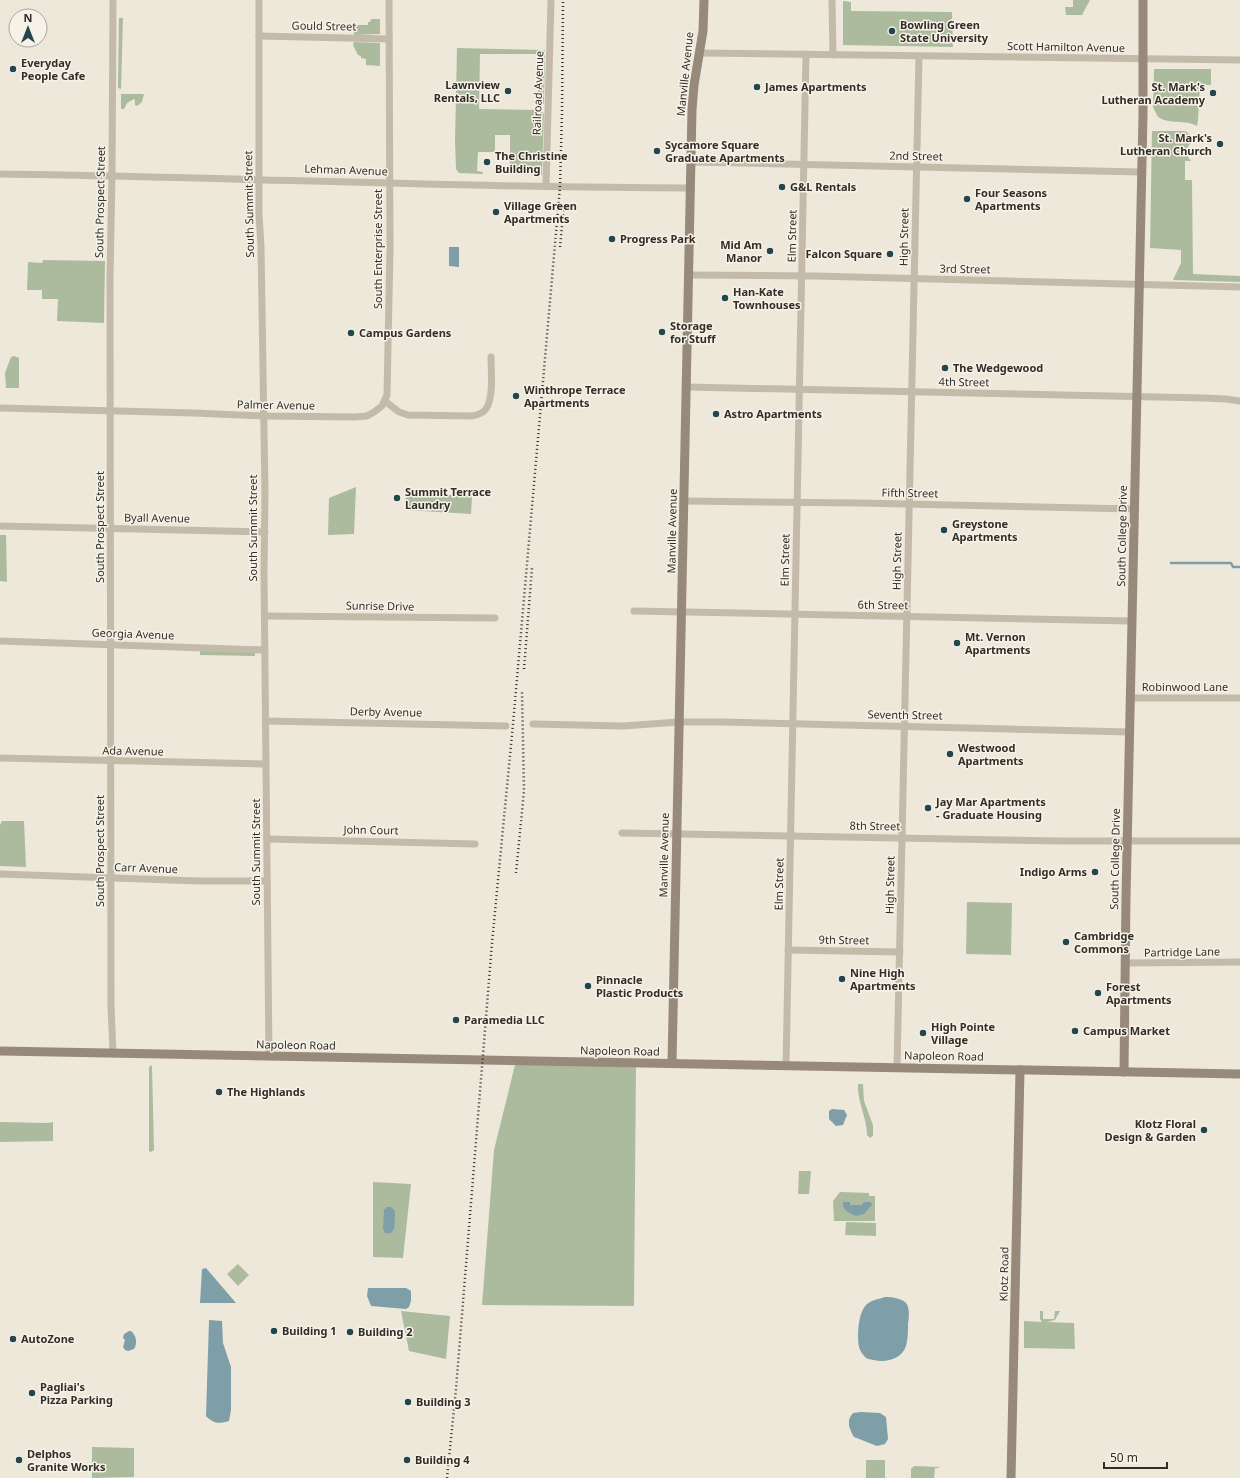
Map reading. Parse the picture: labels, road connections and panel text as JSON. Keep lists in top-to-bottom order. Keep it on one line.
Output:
{"streets":{"street":["Gould Street","Scott Hamilton Avenue","Manville Avenue","Railroad Avenue","2nd Street","Lehman Avenue","South Prospect Street","South Summit Street","Elm Street","High Street","South Enterprise Street","3rd Street","4th Street","Palmer Avenue","Fifth Street","Byall Avenue","South College Drive","6th Street","Sunrise Drive","Georgia Avenue","Robinwood Lane","Derby Avenue","Seventh Street","Ada Avenue","8th Street","John Court","Carr Avenue","9th Street","Partridge Lane","Napoleon Road","Klotz Road"]},"crossings":[["Gould Street","South Summit Street"],["Gould Street","South Enterprise Street"],["Scott Hamilton Avenue","Manville Avenue"],["Scott Hamilton Avenue","Elm Street"],["Scott Hamilton Avenue","High Street"],["Scott Hamilton Avenue","South College Drive"],["Manville Avenue","2nd Street"],["Manville Avenue","Lehman Avenue"],["Manville Avenue","3rd Street"],["Manville Avenue","4th Street"],["Manville Avenue","Fifth Street"],["Manville Avenue","6th Street"],["Manville Avenue","Seventh Street"],["Manville Avenue","8th Street"],["Manville Avenue","Napoleon Road"],["Railroad Avenue","Lehman Avenue"],["2nd Street","Elm Street"],["2nd Street","High Street"],["2nd Street","South College Drive"],["Lehman Avenue","South Prospect Street"],["Lehman Avenue","South Summit Street"],["Lehman Avenue","South Enterprise Street"],["South Prospect Street","Palmer Avenue"],["South Prospect Street","Byall Avenue"],["South Prospect Street","Georgia Avenue"],["South Prospect Street","Ada Avenue"],["South Prospect Street","Carr Avenue"],["South Prospect Street","Napoleon Road"],["South Summit Street","Palmer Avenue"],["South Summit Street","Byall Avenue"],["South Summit Street","Sunrise Drive"],["South Summit Street","Georgia Avenue"],["South Summit Street","Derby Avenue"],["South Summit Street","Ada Avenue"],["South Summit Street","John Court"],["South Summit Street","Carr Avenue"],["South Summit Street","Napoleon Road"],["Elm Street","3rd Street"],["Elm Street","4th Street"],["Elm Street","Fifth Street"],["Elm Street","6th Street"],["Elm Street","Seventh Street"],["Elm Street","8th Street"],["Elm Street","9th Street"],["Elm Street","Napoleon Road"],["High Street","3rd Street"],["High Street","4th Street"],["High Street","Fifth Street"],["High Street","6th Street"],["High Street","Seventh Street"],["High Street","8th Street"],["High Street","9th Street"],["High Street","Napoleon Road"],["South Enterprise Street","Palmer Avenue"],["3rd Street","South College Drive"],["4th Street","South College Drive"],["Fifth Street","South College Drive"],["South College Drive","6th Street"],["South College Drive","Robinwood Lane"],["South College Drive","Seventh Street"],["South College Drive","8th Street"],["South College Drive","Partridge Lane"],["South College Drive","Napoleon Road"],["Napoleon Road","Klotz Road"]],"places":["Bowling Green State University","Everyday People Cafe","James Apartments","Lawnview Rentals, LLC","St. Mark's Lutheran Academy","St. Mark's Lutheran Church","Sycamore Square Graduate Apartments","The Christine Building","G&L Rentals","Four Seasons Apartments","Village Green Apartments","Progress Park","Mid Am Manor","Falcon Square","Han-Kate Townhouses","Storage for Stuff","Campus Gardens","The Wedgewood","Winthrope Terrace Apartments","Astro Apartments","Summit Terrace Laundry","Greystone Apartments","Mt. Vernon Apartments","Westwood Apartments","Jay Mar Apartments - Graduate Housing","Indigo Arms","Cambridge Commons","Nine High Apartments","Pinnacle Plastic Products","Forest Apartments","Paramedia LLC","Campus Market","High Pointe Village","The Highlands","Klotz Floral Design & Garden","Building 1","Building 2","AutoZone","Pagliai's Pizza Parking","Building 3","Delphos Granite Works","Building 4"],"scale_bar":"50 m","north":"top"}
